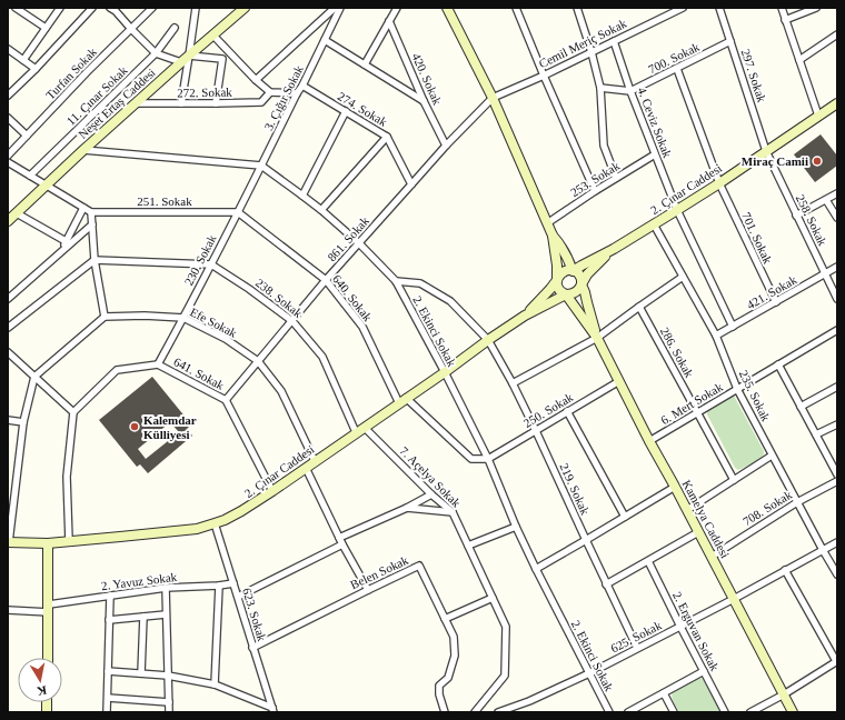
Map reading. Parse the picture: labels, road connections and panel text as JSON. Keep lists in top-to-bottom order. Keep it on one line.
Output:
{"streets":{"main road":["Neşet Ertaş Caddesi","2. Çınar Caddesi","Kamelya Caddesi"],"street":["Cemil Meriç Sokak","700. Sokak","Turfan Sokak","297. Sokak","420. Sokak","272. Sokak","11. Çınar Sokak","3. Çığır Sokak","274. Sokak","4. Ceviz Sokak","253. Sokak","251. Sokak","258. Sokak","701. Sokak","861. Sokak","230. Sokak","421. Sokak","238. Sokak","640. Sokak","Efe Sokak","2. Ekinci Sokak","286. Sokak","641. Sokak","235. Sokak","6. Mert Sokak","250. Sokak","7. Açelya Sokak","219. Sokak","708. Sokak","Belen Sokak","2. Yavuz Sokak","623. Sokak","2. Erguvan Sokak","625. Sokak"]},"crossings":[["Cemil Meriç Sokak","4. Ceviz Sokak"],["Cemil Meriç Sokak","861. Sokak"],["700. Sokak","297. Sokak"],["700. Sokak","4. Ceviz Sokak"],["700. Sokak","701. Sokak"],["297. Sokak","2. Çınar Caddesi"],["297. Sokak","258. Sokak"],["420. Sokak","861. Sokak"],["272. Sokak","Neşet Ertaş Caddesi"],["3. Çığır Sokak","274. Sokak"],["3. Çığır Sokak","230. Sokak"],["3. Çığır Sokak","2. Ekinci Sokak"],["274. Sokak","861. Sokak"],["4. Ceviz Sokak","253. Sokak"],["4. Ceviz Sokak","2. Çınar Caddesi"],["2. Çınar Caddesi","258. Sokak"],["2. Çınar Caddesi","701. Sokak"],["2. Çınar Caddesi","238. Sokak"],["2. Çınar Caddesi","640. Sokak"],["2. Çınar Caddesi","Efe Sokak"],["2. Çınar Caddesi","2. Ekinci Sokak"],["2. Çınar Caddesi","641. Sokak"],["2. Çınar Caddesi","235. Sokak"],["2. Çınar Caddesi","7. Açelya Sokak"],["2. Çınar Caddesi","219. Sokak"],["2. Çınar Caddesi","623. Sokak"],["251. Sokak","230. Sokak"],["251. Sokak","640. Sokak"],["258. Sokak","421. Sokak"],["701. Sokak","421. Sokak"],["861. Sokak","238. Sokak"],["861. Sokak","640. Sokak"],["861. Sokak","Efe Sokak"],["861. Sokak","2. Ekinci Sokak"],["861. Sokak","641. Sokak"],["230. Sokak","238. Sokak"],["230. Sokak","640. Sokak"],["230. Sokak","Efe Sokak"],["230. Sokak","2. Ekinci Sokak"],["230. Sokak","641. Sokak"],["421. Sokak","235. Sokak"],["2. Ekinci Sokak","250. Sokak"],["2. Ekinci Sokak","219. Sokak"],["2. Ekinci Sokak","625. Sokak"],["286. Sokak","6. Mert Sokak"],["235. Sokak","6. Mert Sokak"],["235. Sokak","708. Sokak"],["235. Sokak","625. Sokak"],["6. Mert Sokak","Kamelya Caddesi"],["250. Sokak","219. Sokak"],["250. Sokak","Kamelya Caddesi"],["219. Sokak","625. Sokak"],["708. Sokak","Kamelya Caddesi"],["Kamelya Caddesi","625. Sokak"],["Belen Sokak","623. Sokak"],["2. Yavuz Sokak","623. Sokak"],["2. Erguvan Sokak","625. Sokak"]],"places":["Miraç Camii","Kalemdar Külliyesi"],"north":"bottom"}
